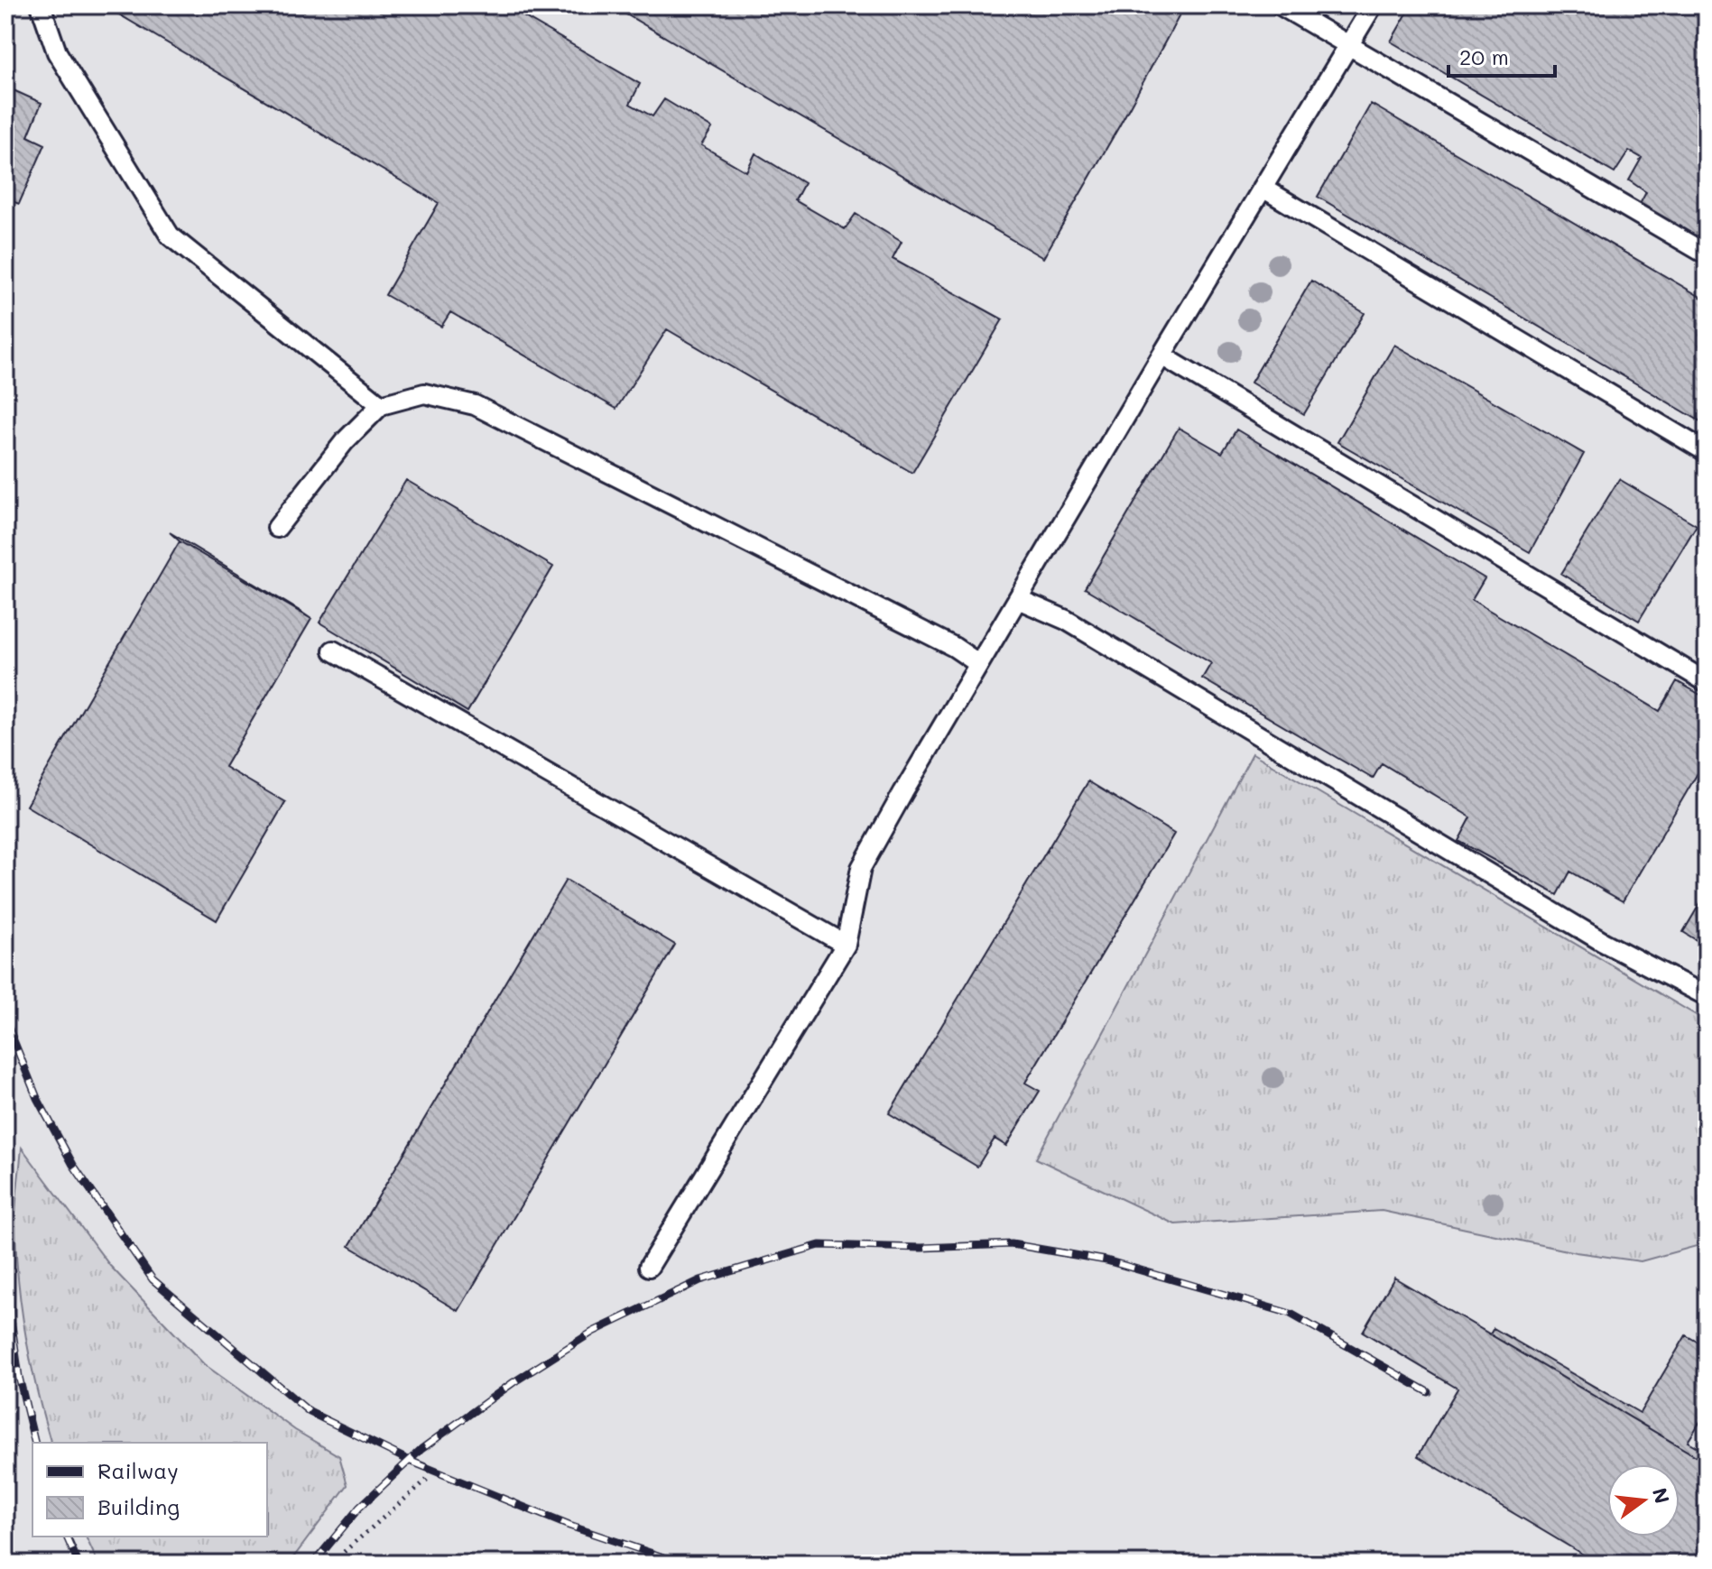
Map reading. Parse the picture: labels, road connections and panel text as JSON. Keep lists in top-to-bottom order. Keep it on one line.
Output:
{"legend":["Railway","Building"],"scale_bar":"20 m","north":"right"}
